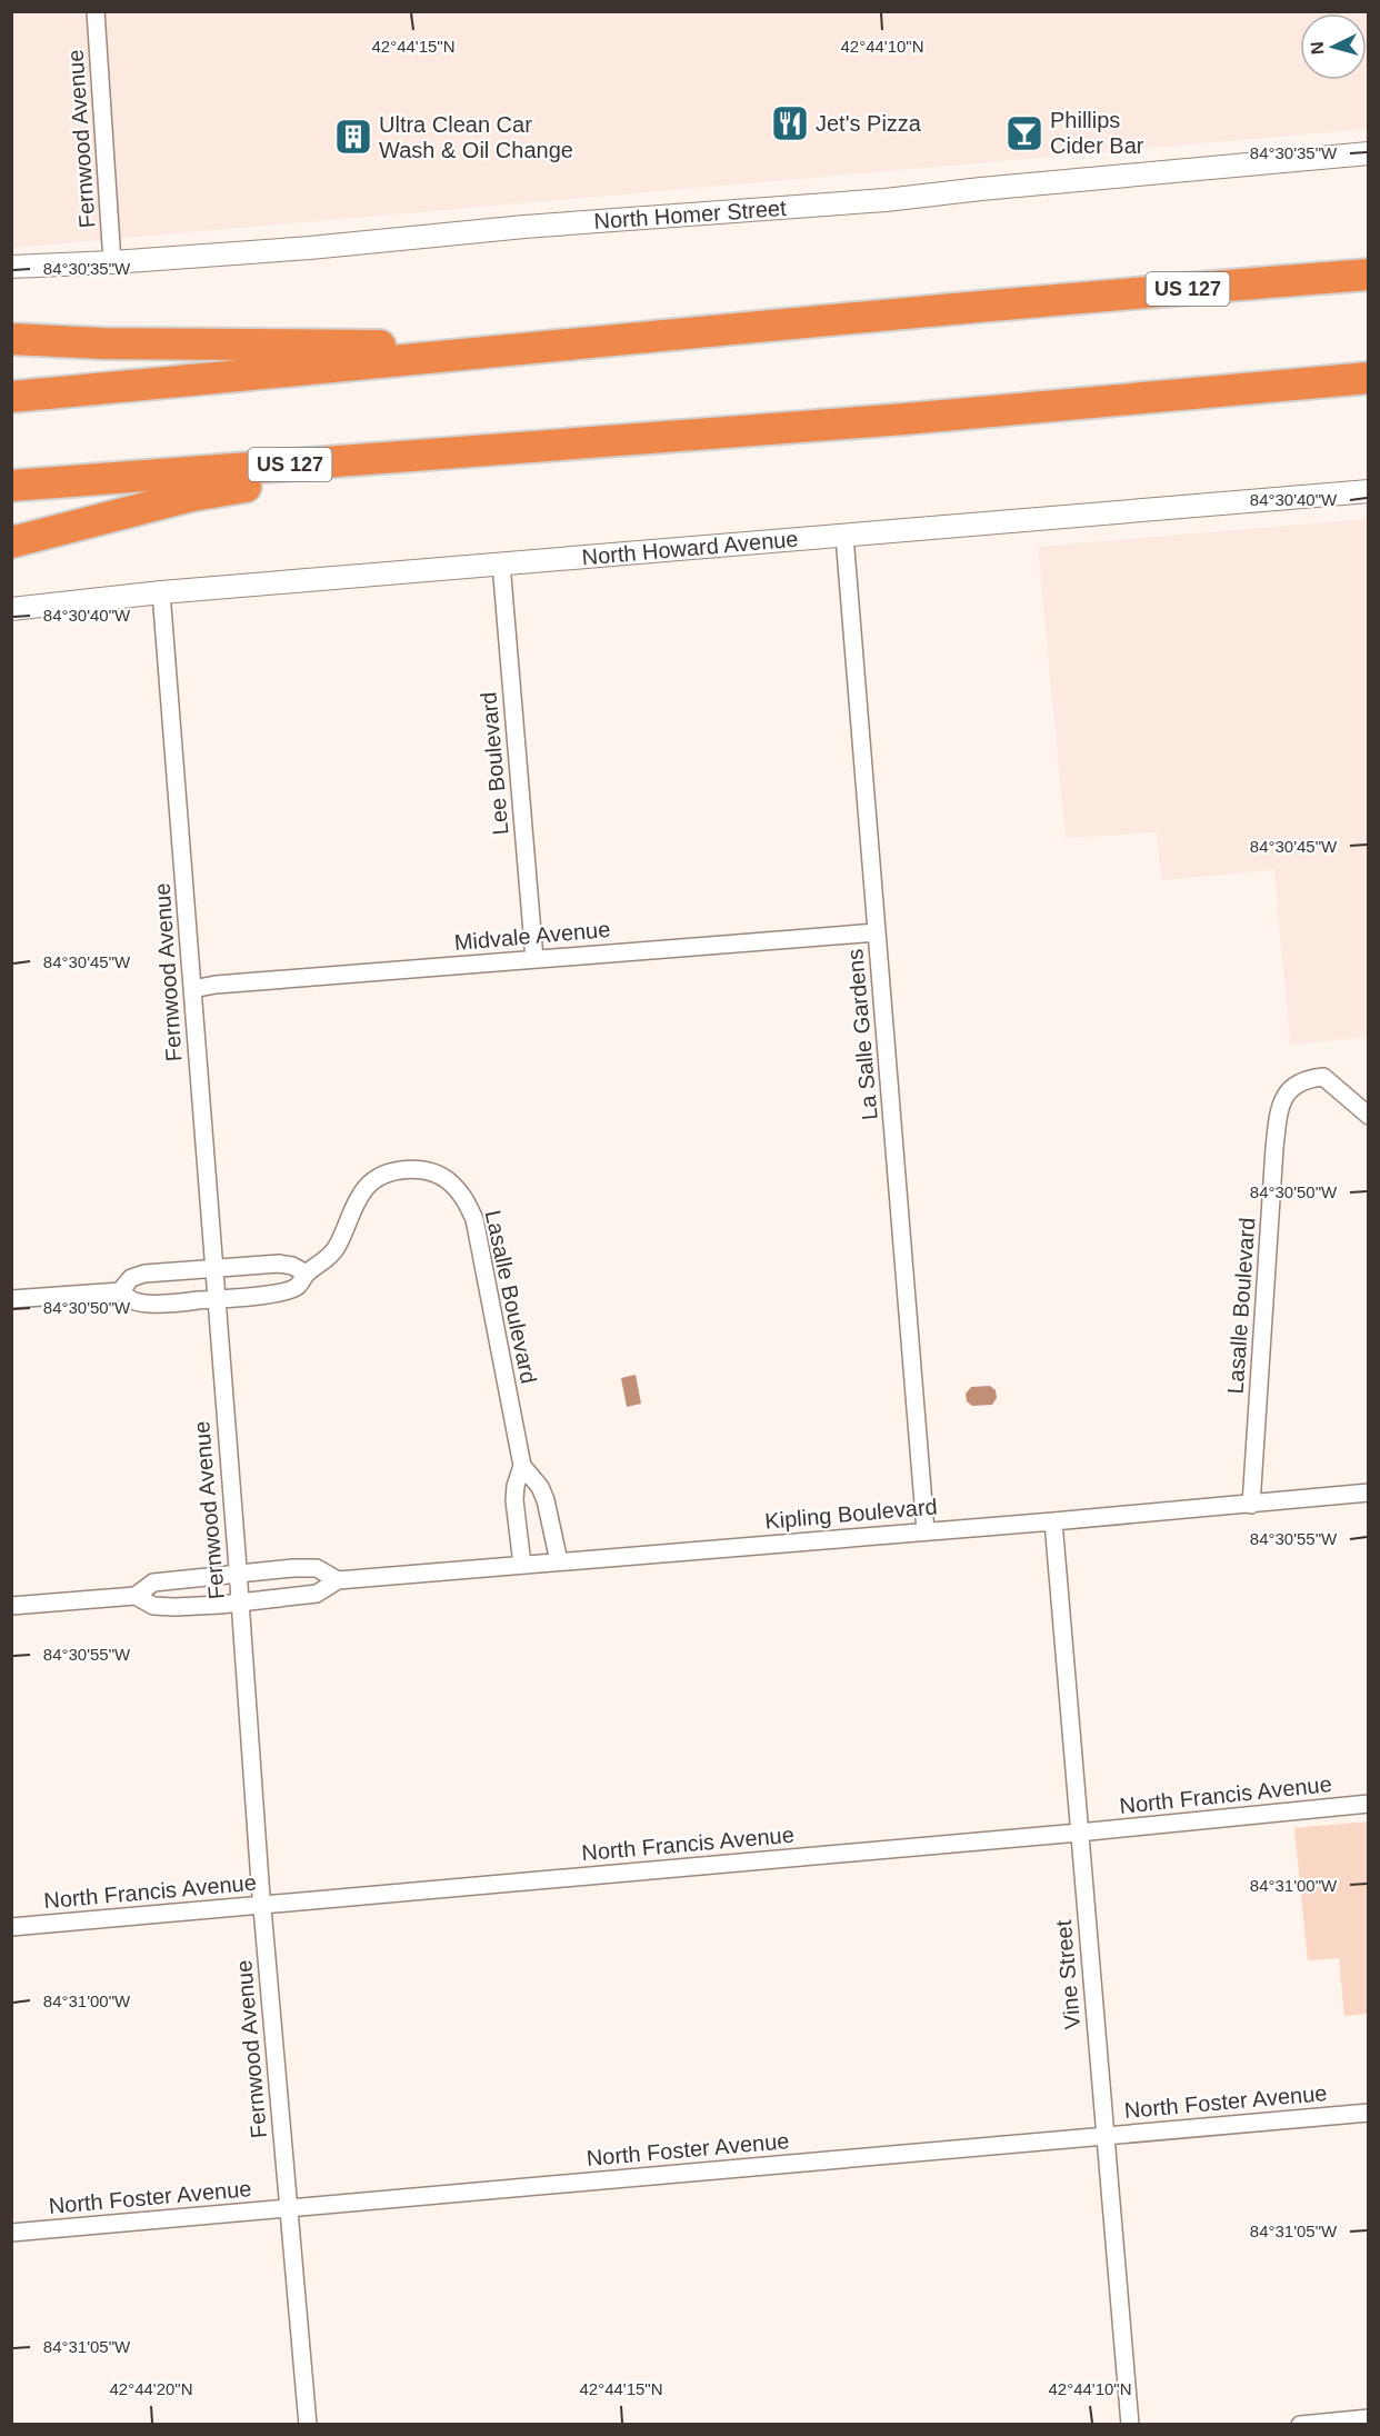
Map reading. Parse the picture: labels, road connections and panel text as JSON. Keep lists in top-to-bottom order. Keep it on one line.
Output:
{"streets":{"highway":["US 127"],"street":["Fernwood Avenue","North Homer Street","North Howard Avenue","Lee Boulevard","Midvale Avenue","La Salle Gardens","Lasalle Boulevard","Kipling Boulevard","North Francis Avenue","Vine Street","North Foster Avenue"]},"crossings":[["Fernwood Avenue","North Homer Street"],["Fernwood Avenue","North Howard Avenue"],["Fernwood Avenue","Midvale Avenue"],["Fernwood Avenue","Lasalle Boulevard"],["Fernwood Avenue","Kipling Boulevard"],["Fernwood Avenue","North Francis Avenue"],["Fernwood Avenue","North Foster Avenue"],["North Howard Avenue","Lee Boulevard"],["North Howard Avenue","La Salle Gardens"],["Lee Boulevard","Midvale Avenue"],["Midvale Avenue","La Salle Gardens"],["La Salle Gardens","Kipling Boulevard"],["Lasalle Boulevard","Kipling Boulevard"],["Kipling Boulevard","Vine Street"],["North Francis Avenue","Vine Street"],["Vine Street","North Foster Avenue"]],"places":{"restaurant":["Jet's Pizza"],"bar":["Phillips Cider Bar"],"building":["Ultra Clean Car Wash & Oil Change"]},"north":"left","coordinates":["42°44'15\"N","42°44'10\"N","84°30'35\"W","84°30'40\"W","84°30'45\"W","84°30'50\"W","84°30'55\"W","84°31'00\"W","84°31'05\"W","42°44'20\"N"]}
